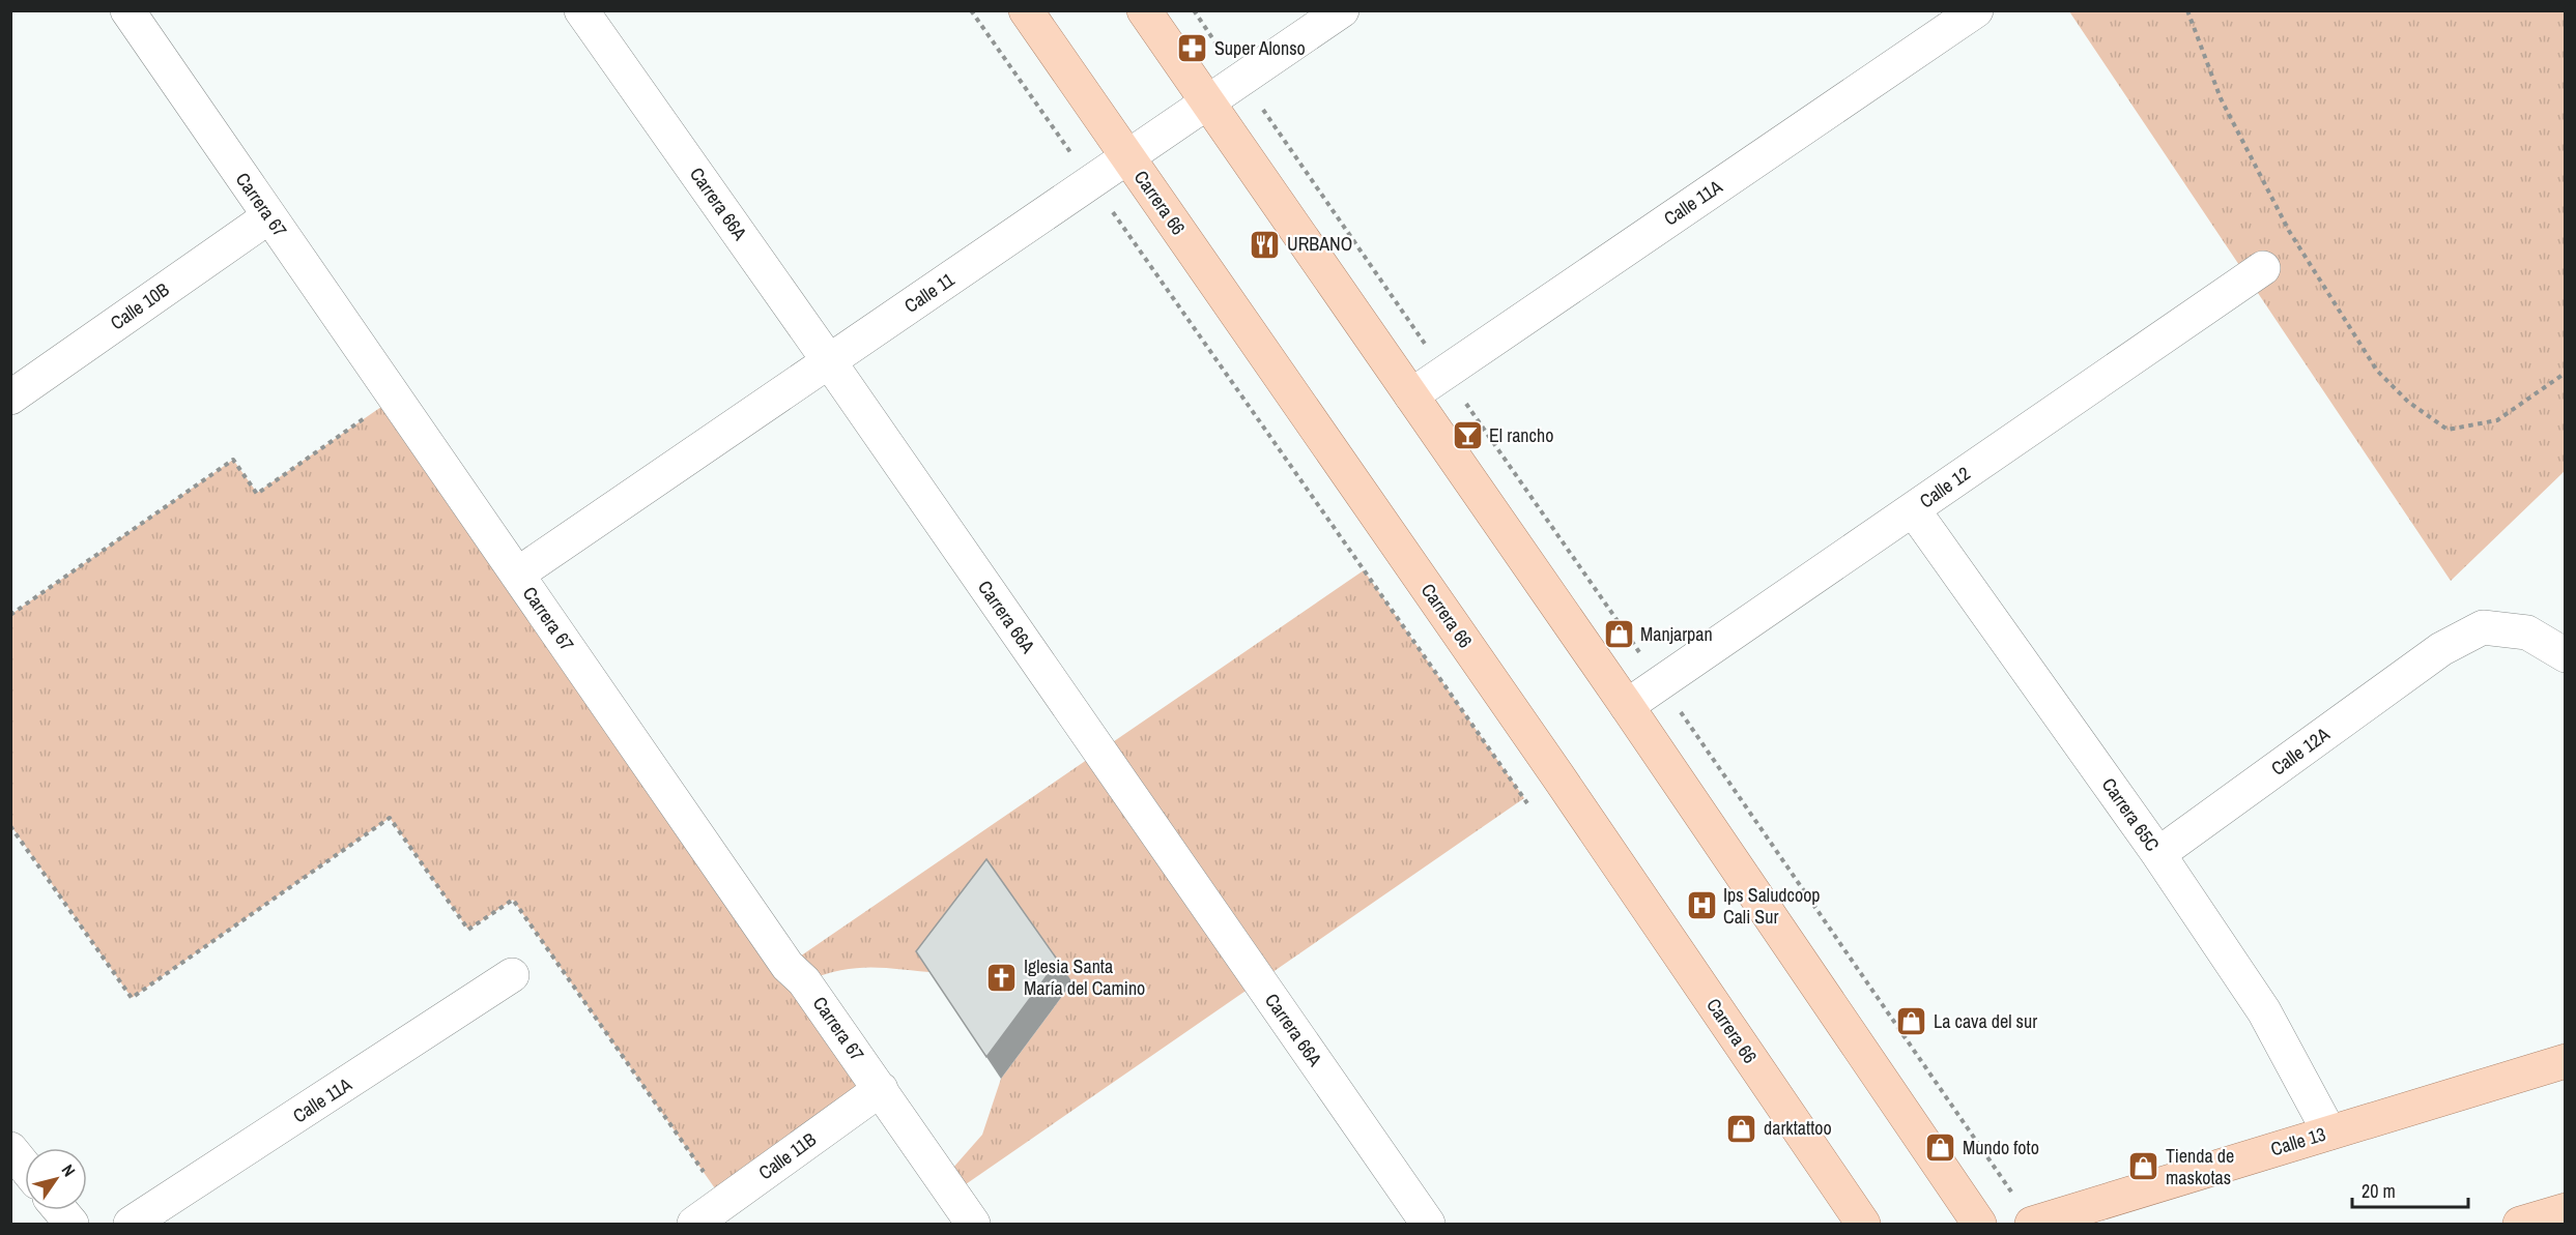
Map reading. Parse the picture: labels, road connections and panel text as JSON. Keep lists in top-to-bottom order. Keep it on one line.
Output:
{"streets":{"main road":["Carrera 66","Calle 13"],"street":["Calle 11A","Carrera 66A","Carrera 67","Calle 11","Calle 10B","Calle 12","Calle 12A","Carrera 65C","Calle 11B"]},"crossings":[["Carrera 66","Calle 11"],["Carrera 66A","Calle 11"],["Carrera 67","Calle 11"],["Carrera 67","Calle 10B"],["Carrera 67","Calle 11B"],["Calle 12","Carrera 65C"],["Calle 12A","Carrera 65C"],["Carrera 65C","Calle 13"]],"places":{"pharmacy":["Super Alonso"],"restaurant":["URBANO"],"bar":["El rancho"],"shop":["Manjarpan","La cava del sur","darktattoo","Mundo foto","Tienda de maskotas"],"hospital":["Ips Saludcoop Cali Sur"],"church":["Iglesia Santa María del Camino"]},"scale_bar":"20 m","north":"top right"}
